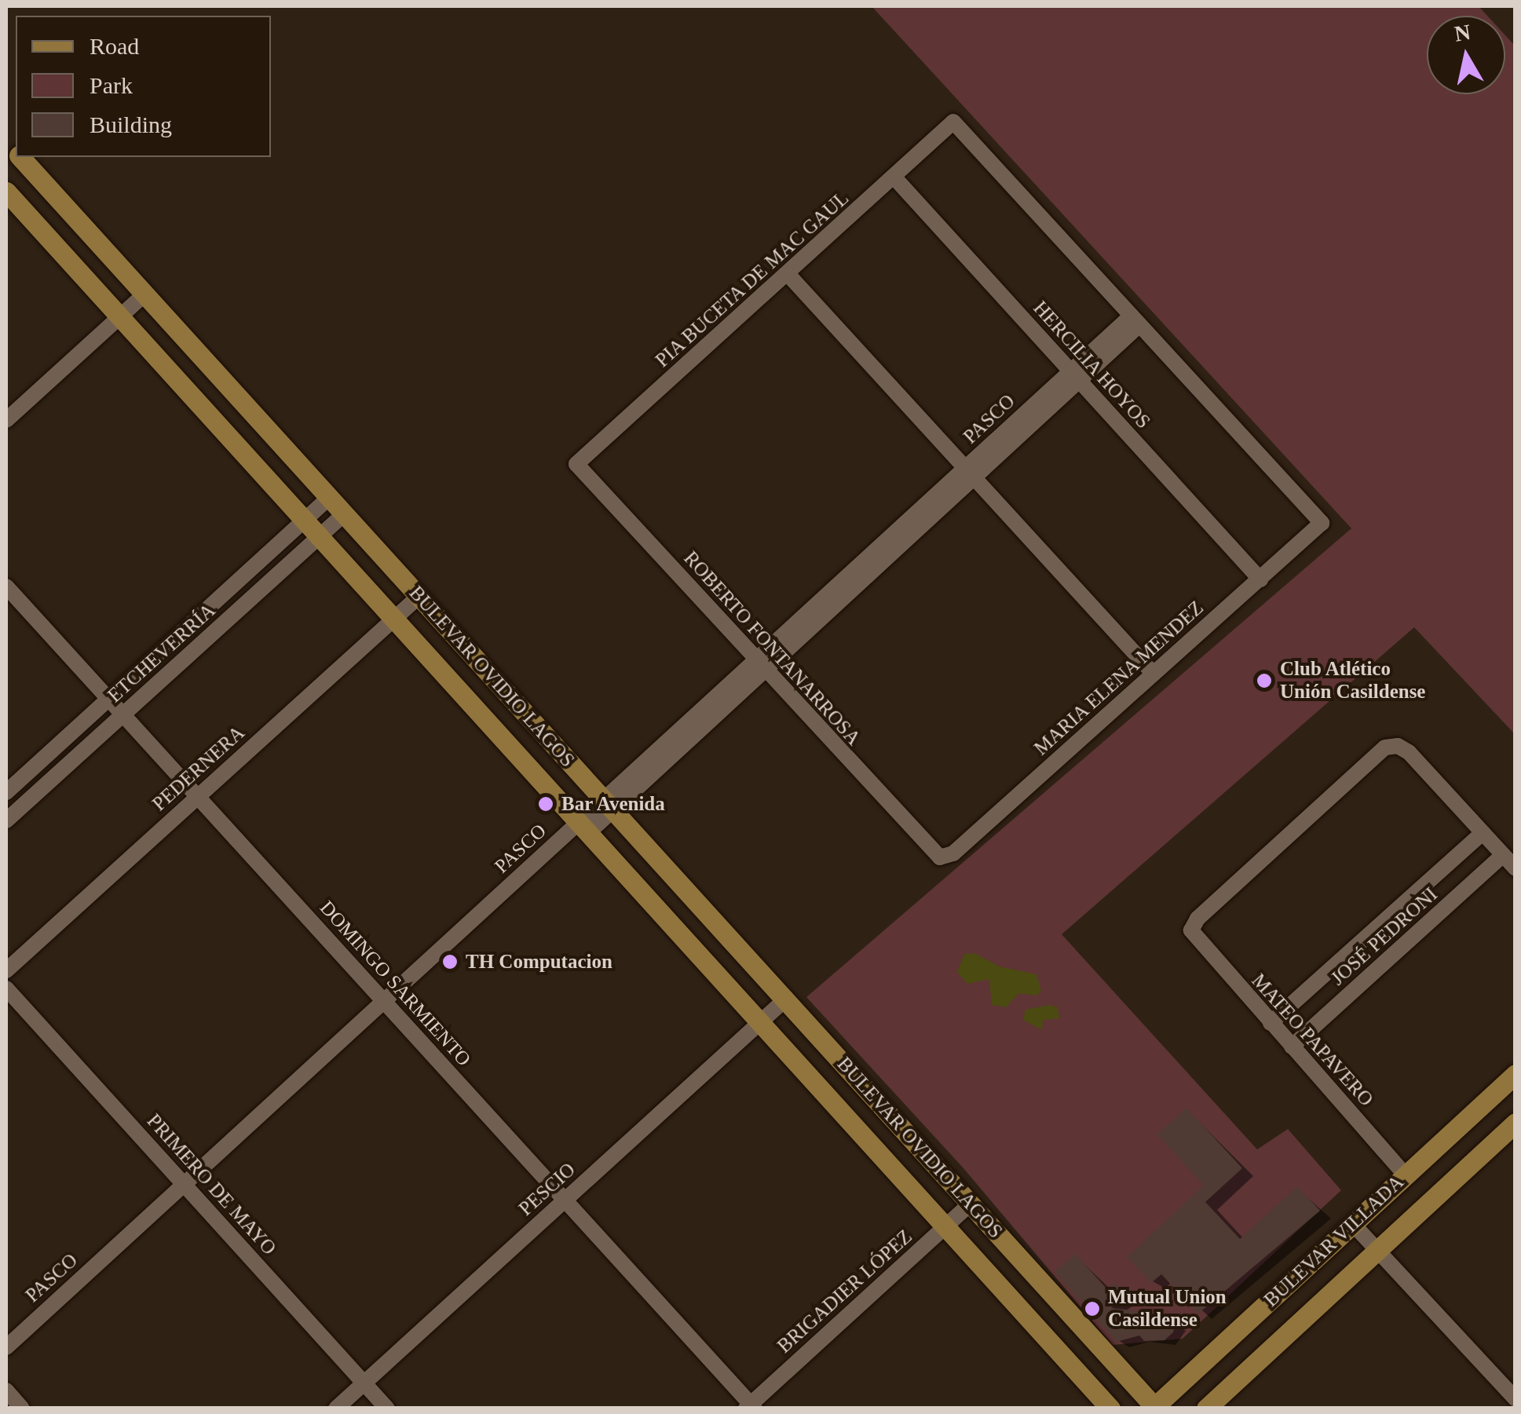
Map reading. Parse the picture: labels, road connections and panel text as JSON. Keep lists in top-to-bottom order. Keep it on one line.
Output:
{"streets":{"main road":["BULEVAR OVIDIO LAGOS","BULEVAR VILLADA"],"street":["PIA BUCETA DE MAC GAUL","HERCILIA HOYOS","PASCO","ROBERTO FONTANARROSA","ETCHEVERRÍA","MARIA ELENA MENDEZ","PEDERNERA","JOSÉ PEDRONI","DOMINGO SARMIENTO","MATEO PAPAVERO","PRIMERO DE MAYO","PESCIO","BRIGADIER LÓPEZ"]},"crossings":[["PIA BUCETA DE MAC GAUL","HERCILIA HOYOS"],["PIA BUCETA DE MAC GAUL","PASCO"],["PIA BUCETA DE MAC GAUL","ROBERTO FONTANARROSA"],["PIA BUCETA DE MAC GAUL","MARIA ELENA MENDEZ"],["HERCILIA HOYOS","PASCO"],["HERCILIA HOYOS","MARIA ELENA MENDEZ"],["PASCO","ROBERTO FONTANARROSA"],["PASCO","BULEVAR OVIDIO LAGOS"],["PASCO","MARIA ELENA MENDEZ"],["PASCO","DOMINGO SARMIENTO"],["PASCO","PRIMERO DE MAYO"],["ROBERTO FONTANARROSA","MARIA ELENA MENDEZ"],["ETCHEVERRÍA","BULEVAR OVIDIO LAGOS"],["ETCHEVERRÍA","DOMINGO SARMIENTO"],["BULEVAR OVIDIO LAGOS","PEDERNERA"],["BULEVAR OVIDIO LAGOS","PESCIO"],["BULEVAR OVIDIO LAGOS","BULEVAR VILLADA"],["BULEVAR OVIDIO LAGOS","BRIGADIER LÓPEZ"],["PEDERNERA","DOMINGO SARMIENTO"],["JOSÉ PEDRONI","MATEO PAPAVERO"],["DOMINGO SARMIENTO","PESCIO"],["DOMINGO SARMIENTO","BRIGADIER LÓPEZ"],["MATEO PAPAVERO","BULEVAR VILLADA"],["PRIMERO DE MAYO","PESCIO"]],"places":["Club Atlético Unión Casildense","Bar Avenida","TH Computacion","Mutual Union Casildense"],"legend":["Road","Park","Building"],"north":"top"}
